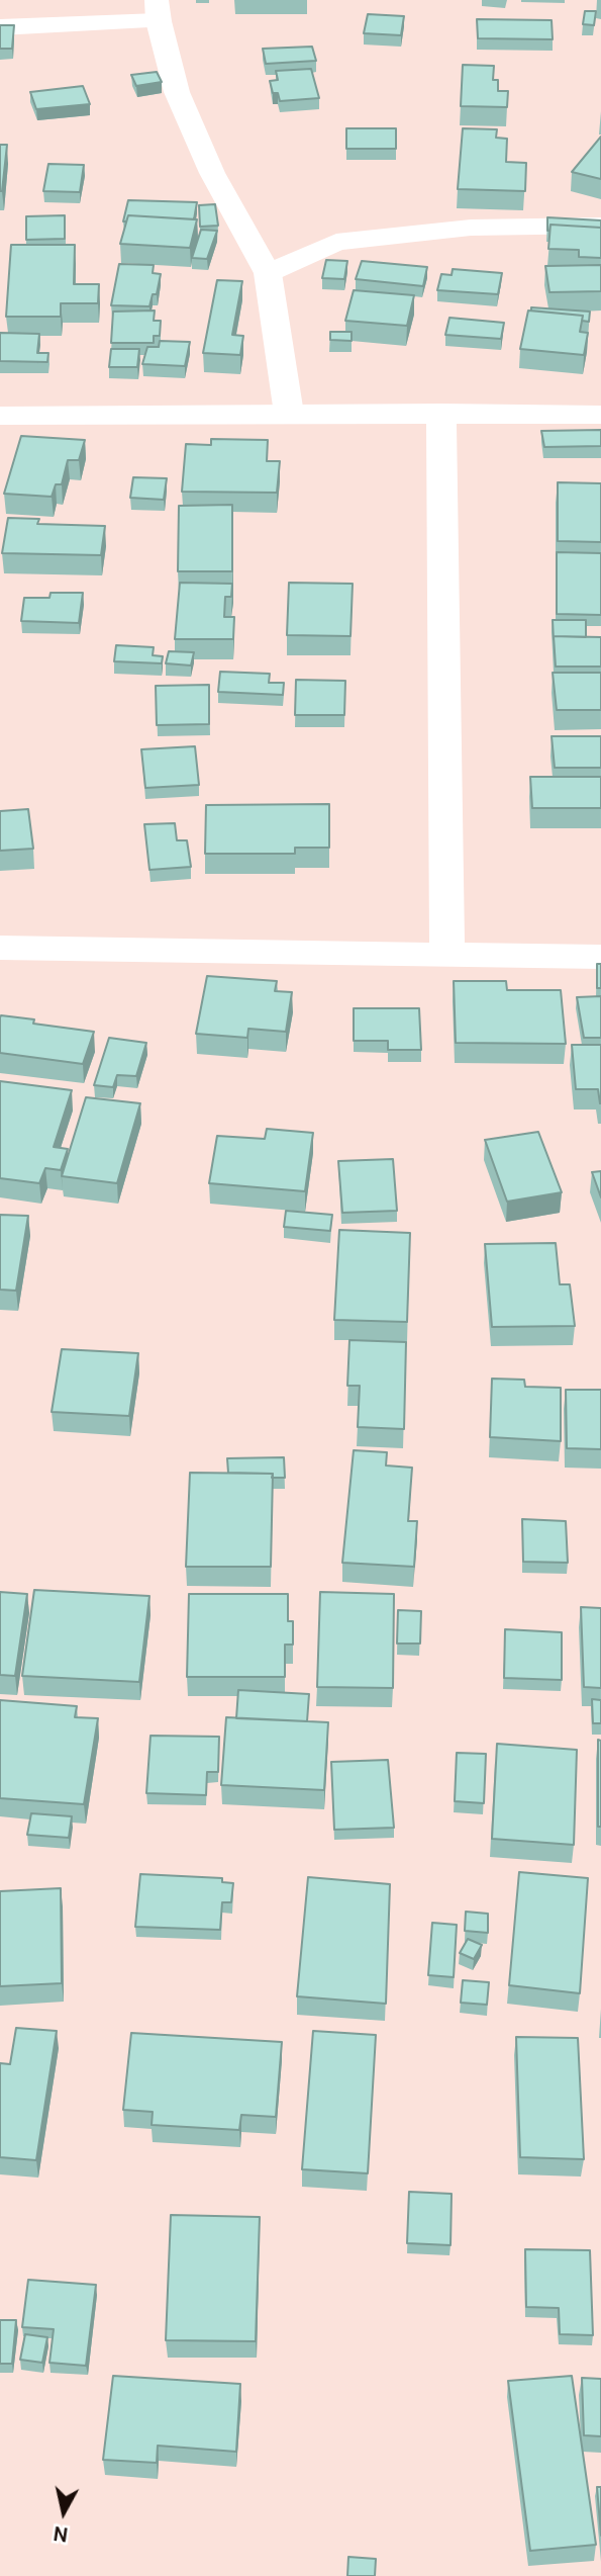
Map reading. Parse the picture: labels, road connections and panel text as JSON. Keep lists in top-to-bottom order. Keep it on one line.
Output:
{"north":"bottom"}
